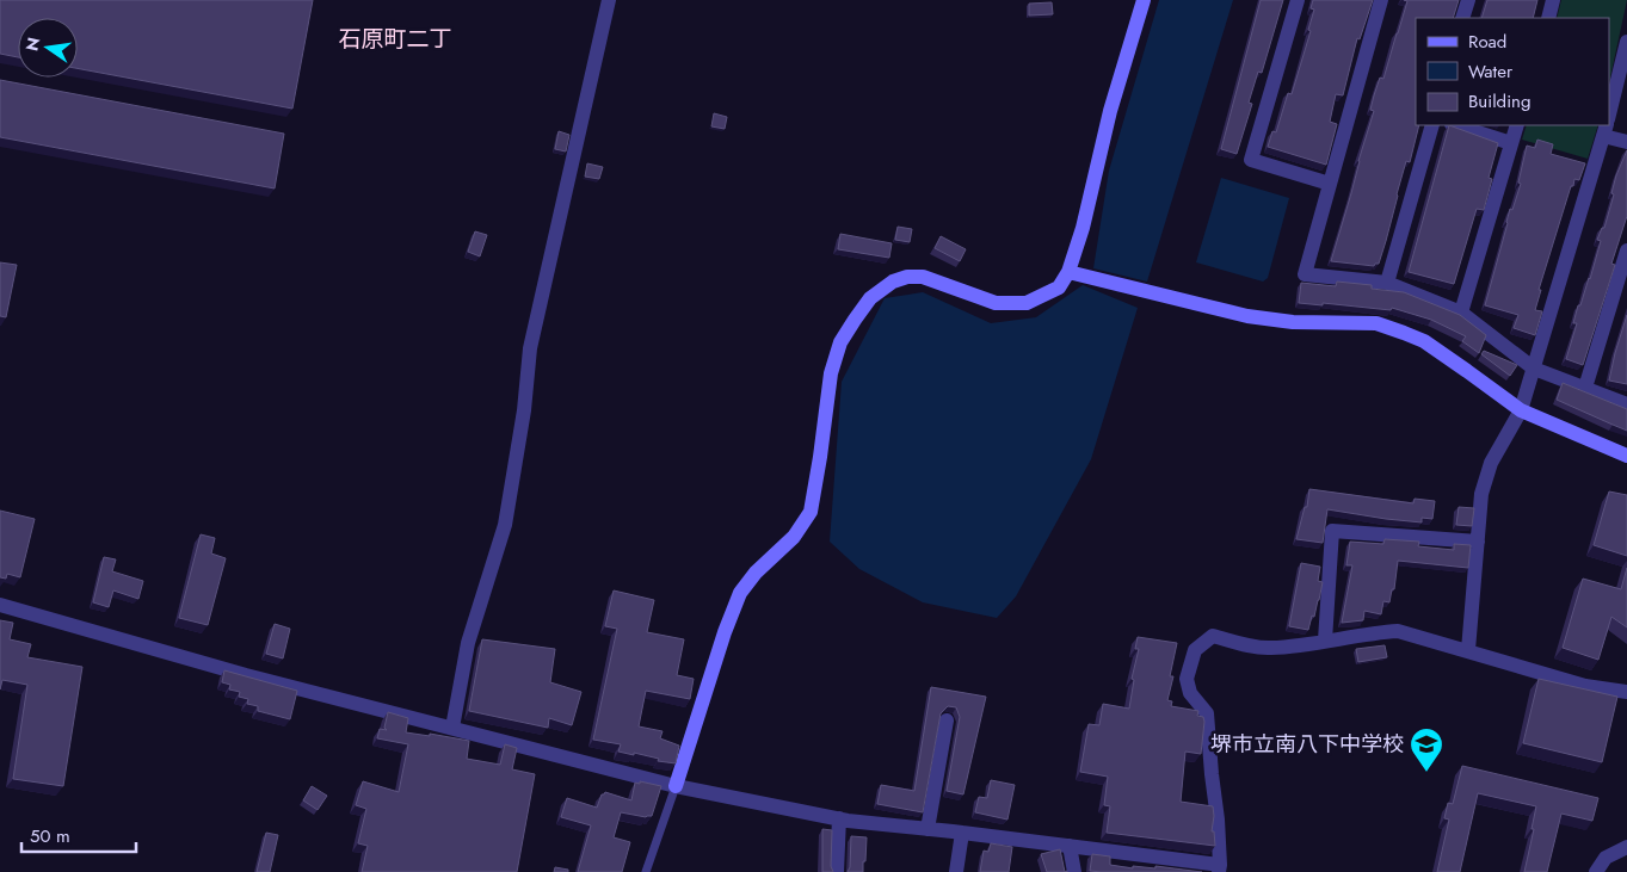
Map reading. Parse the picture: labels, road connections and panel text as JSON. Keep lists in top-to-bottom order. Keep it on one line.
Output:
{"districts":["石原町二丁"],"places":{"school or university":["堺市立南八下中学校"]},"legend":["Road","Water","Building"],"scale_bar":"50 m","north":"left"}
